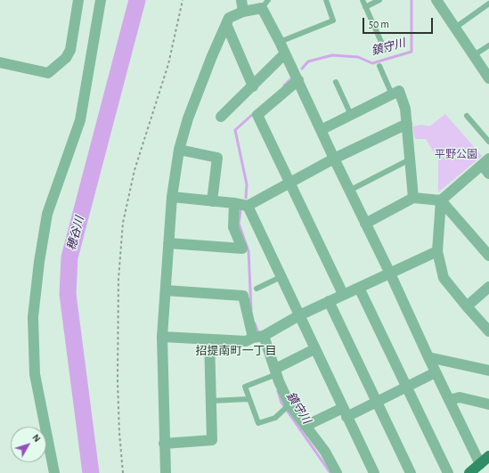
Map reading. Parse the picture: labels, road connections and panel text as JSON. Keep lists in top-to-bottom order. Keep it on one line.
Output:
{"districts":["招提南町一丁目"],"water":["鎮守川","穂谷川"],"parks":["平野公園"],"scale_bar":"50 m","north":"top right"}
